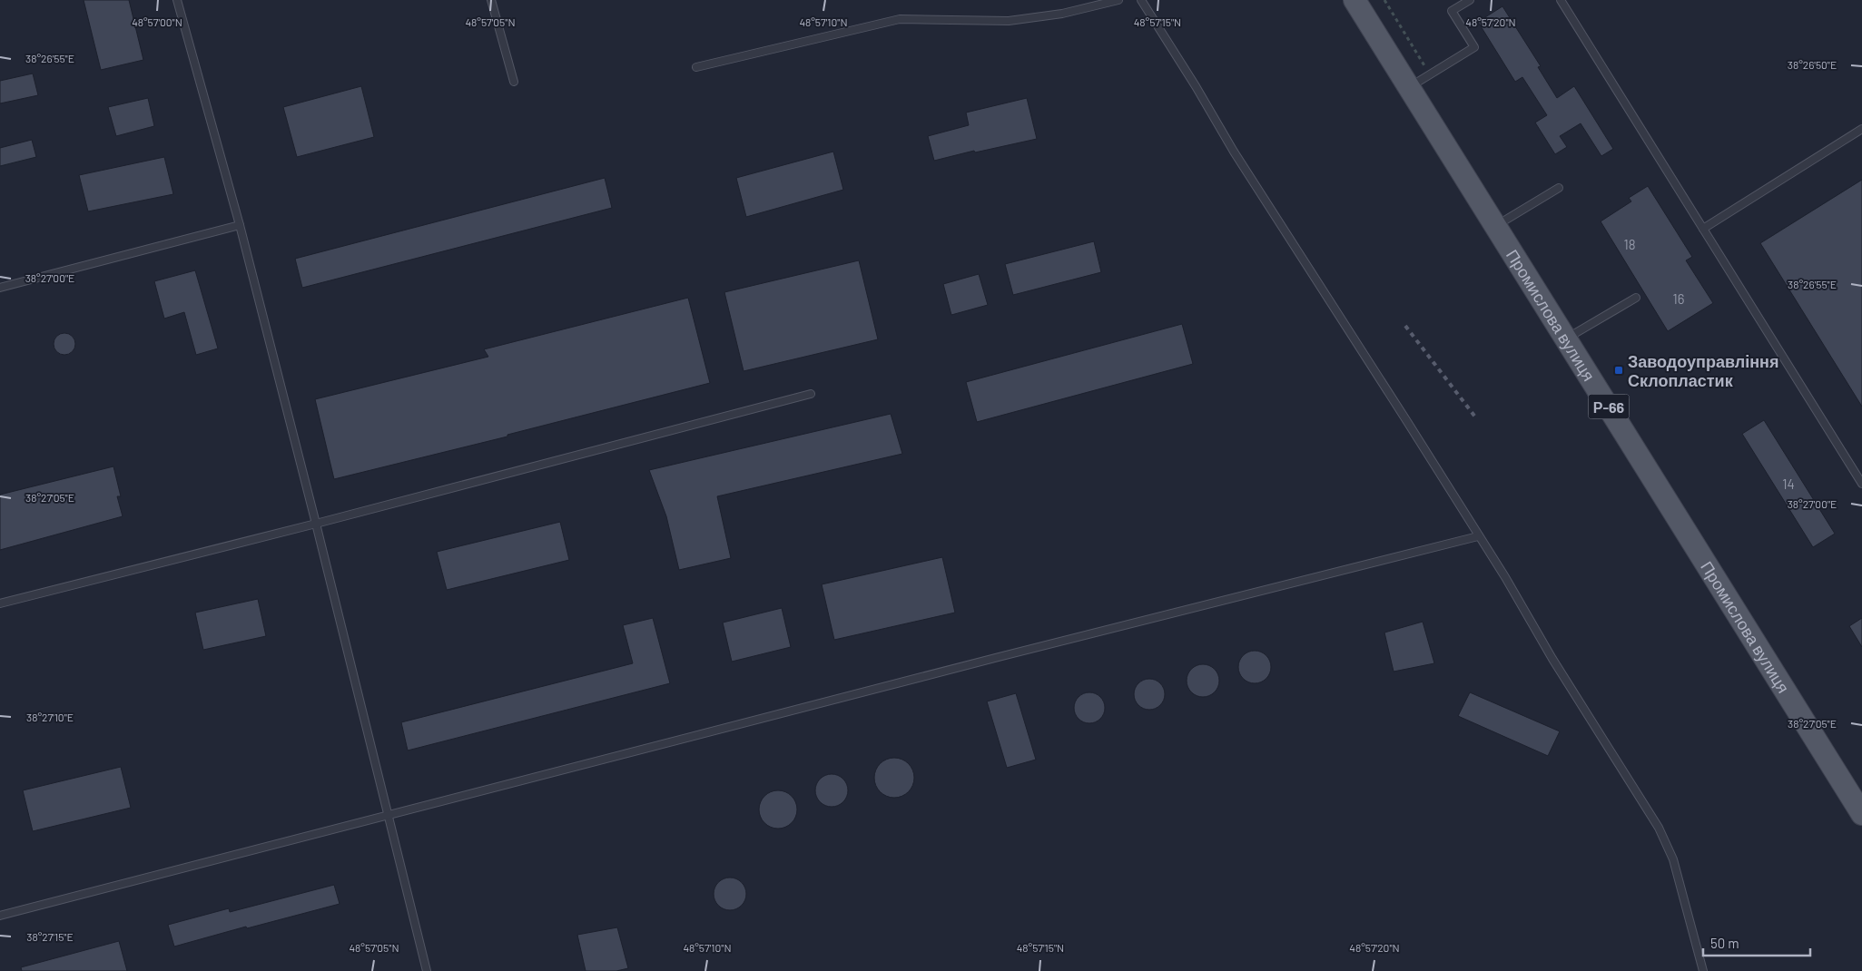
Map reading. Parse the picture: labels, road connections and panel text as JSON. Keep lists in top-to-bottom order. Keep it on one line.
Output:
{"streets":{"main road":["Промислова вулиця","Р-66"]},"places":{"transit":["Заводоуправління Склопластик"]},"house_numbers":["18","16","14"],"scale_bar":"50 m","coordinates":["48°57'00\"N","48°57'05\"N","48°57'10\"N","48°57'15\"N","48°57'20\"N","38°26'55\"E","38°26'50\"E","38°27'00\"E","38°27'05\"E","38°27'10\"E","38°27'15\"E"]}
